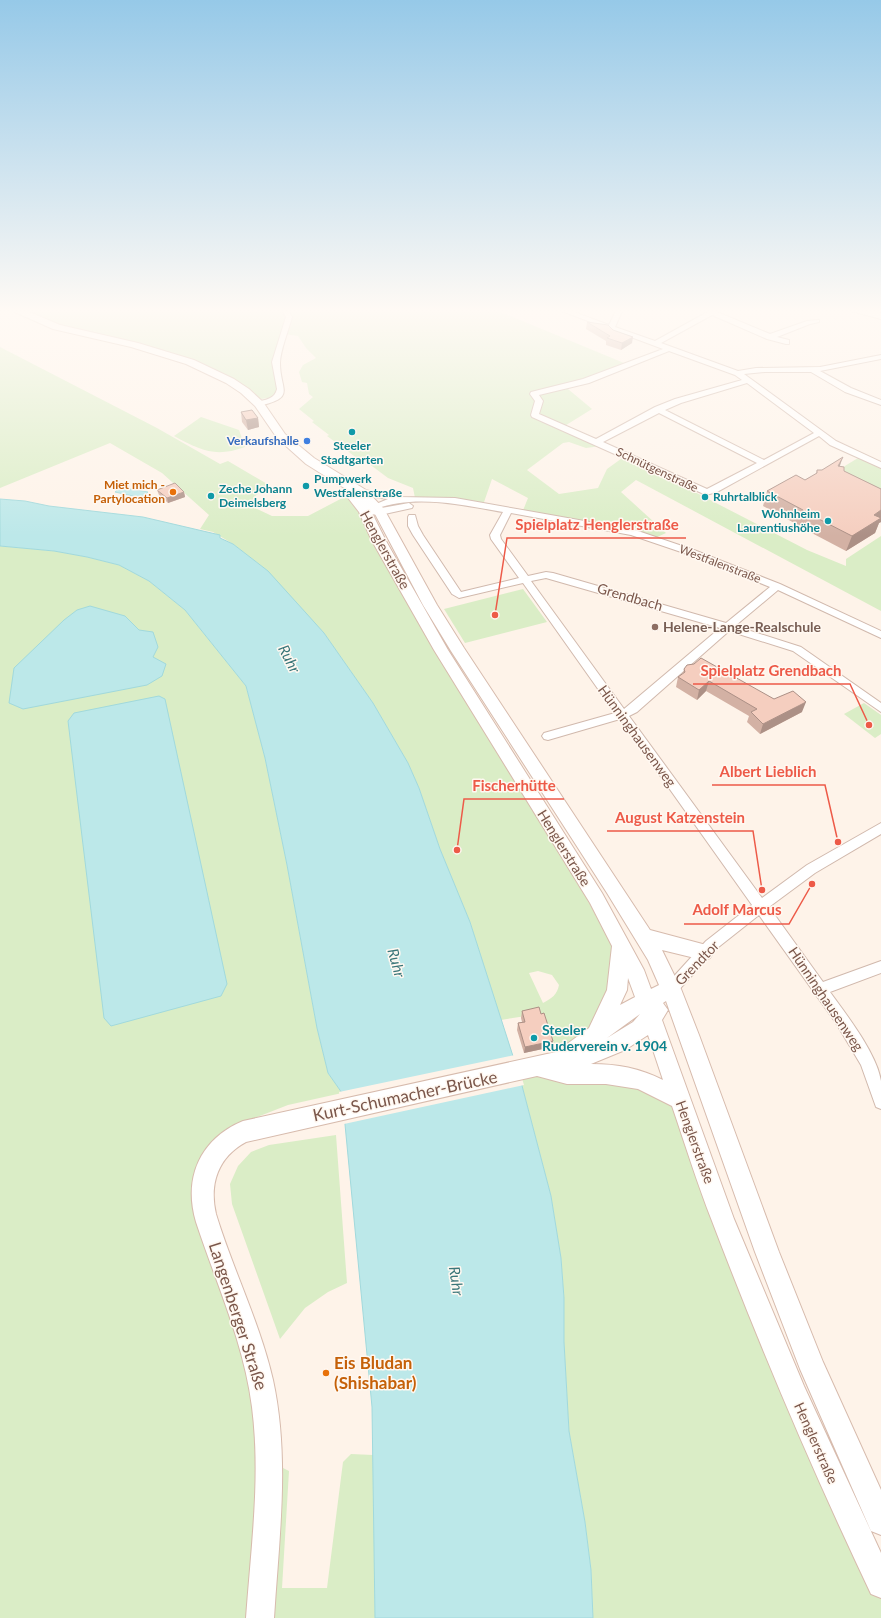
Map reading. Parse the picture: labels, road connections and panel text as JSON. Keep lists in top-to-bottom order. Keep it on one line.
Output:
{"streets":{"main road":["Henglerstraße","Kurt-Schumacher-Brücke","Langenberger Straße"],"street":["Schnütgenstraße","Westfalenstraße","Grendbach","Hünninghausenweg","Grendtor"]},"crossings":[["Henglerstraße","Westfalenstraße"],["Henglerstraße","Grendtor"],["Henglerstraße","Kurt-Schumacher-Brücke"],["Westfalenstraße","Hünninghausenweg"],["Grendbach","Hünninghausenweg"],["Hünninghausenweg","Grendtor"],["Grendtor","Kurt-Schumacher-Brücke"],["Kurt-Schumacher-Brücke","Langenberger Straße"]],"water":["Ruhr"],"places":["Steeler Stadtgarten","Verkaufshalle","Pumpwerk Westfalenstraße","Miet mich - Partylocation","Zeche Johann Deimelsberg","Ruhrtalblick","Wohnheim Laurentiushöhe","Spielplatz Henglerstraße","Helene-Lange-Realschule","Spielplatz Grendbach","Albert Lieblich","Fischerhütte","Adolf Marcus","August Katzenstein","Steeler Ruderverein v. 1904","Eis Bludan (Shishabar)"]}
